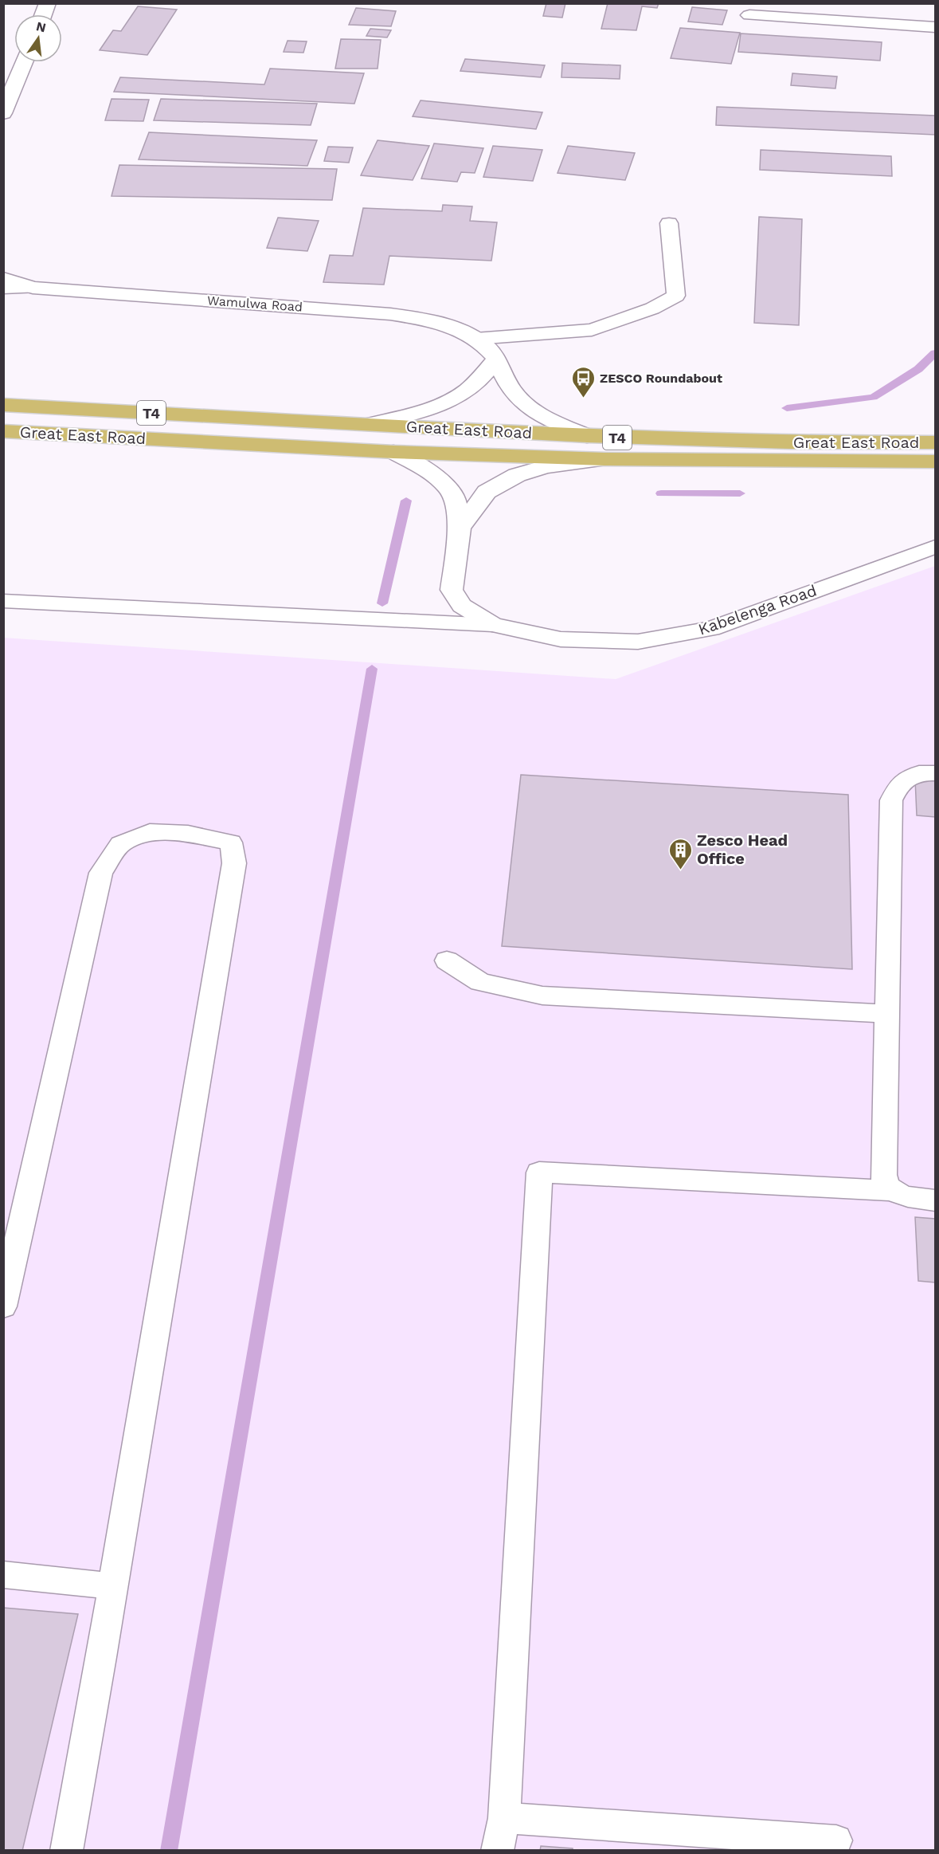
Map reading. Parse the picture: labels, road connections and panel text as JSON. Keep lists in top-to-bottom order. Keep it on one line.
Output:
{"streets":{"main road":["T4","Great East Road"],"street":["Wamulwa Road","Kabelenga Road"]},"crossings":[["Wamulwa Road","Great East Road"],["Great East Road","Kabelenga Road"]],"places":{"bus stop":["ZESCO Roundabout"],"building":["Zesco Head Office"]},"north":"top"}
